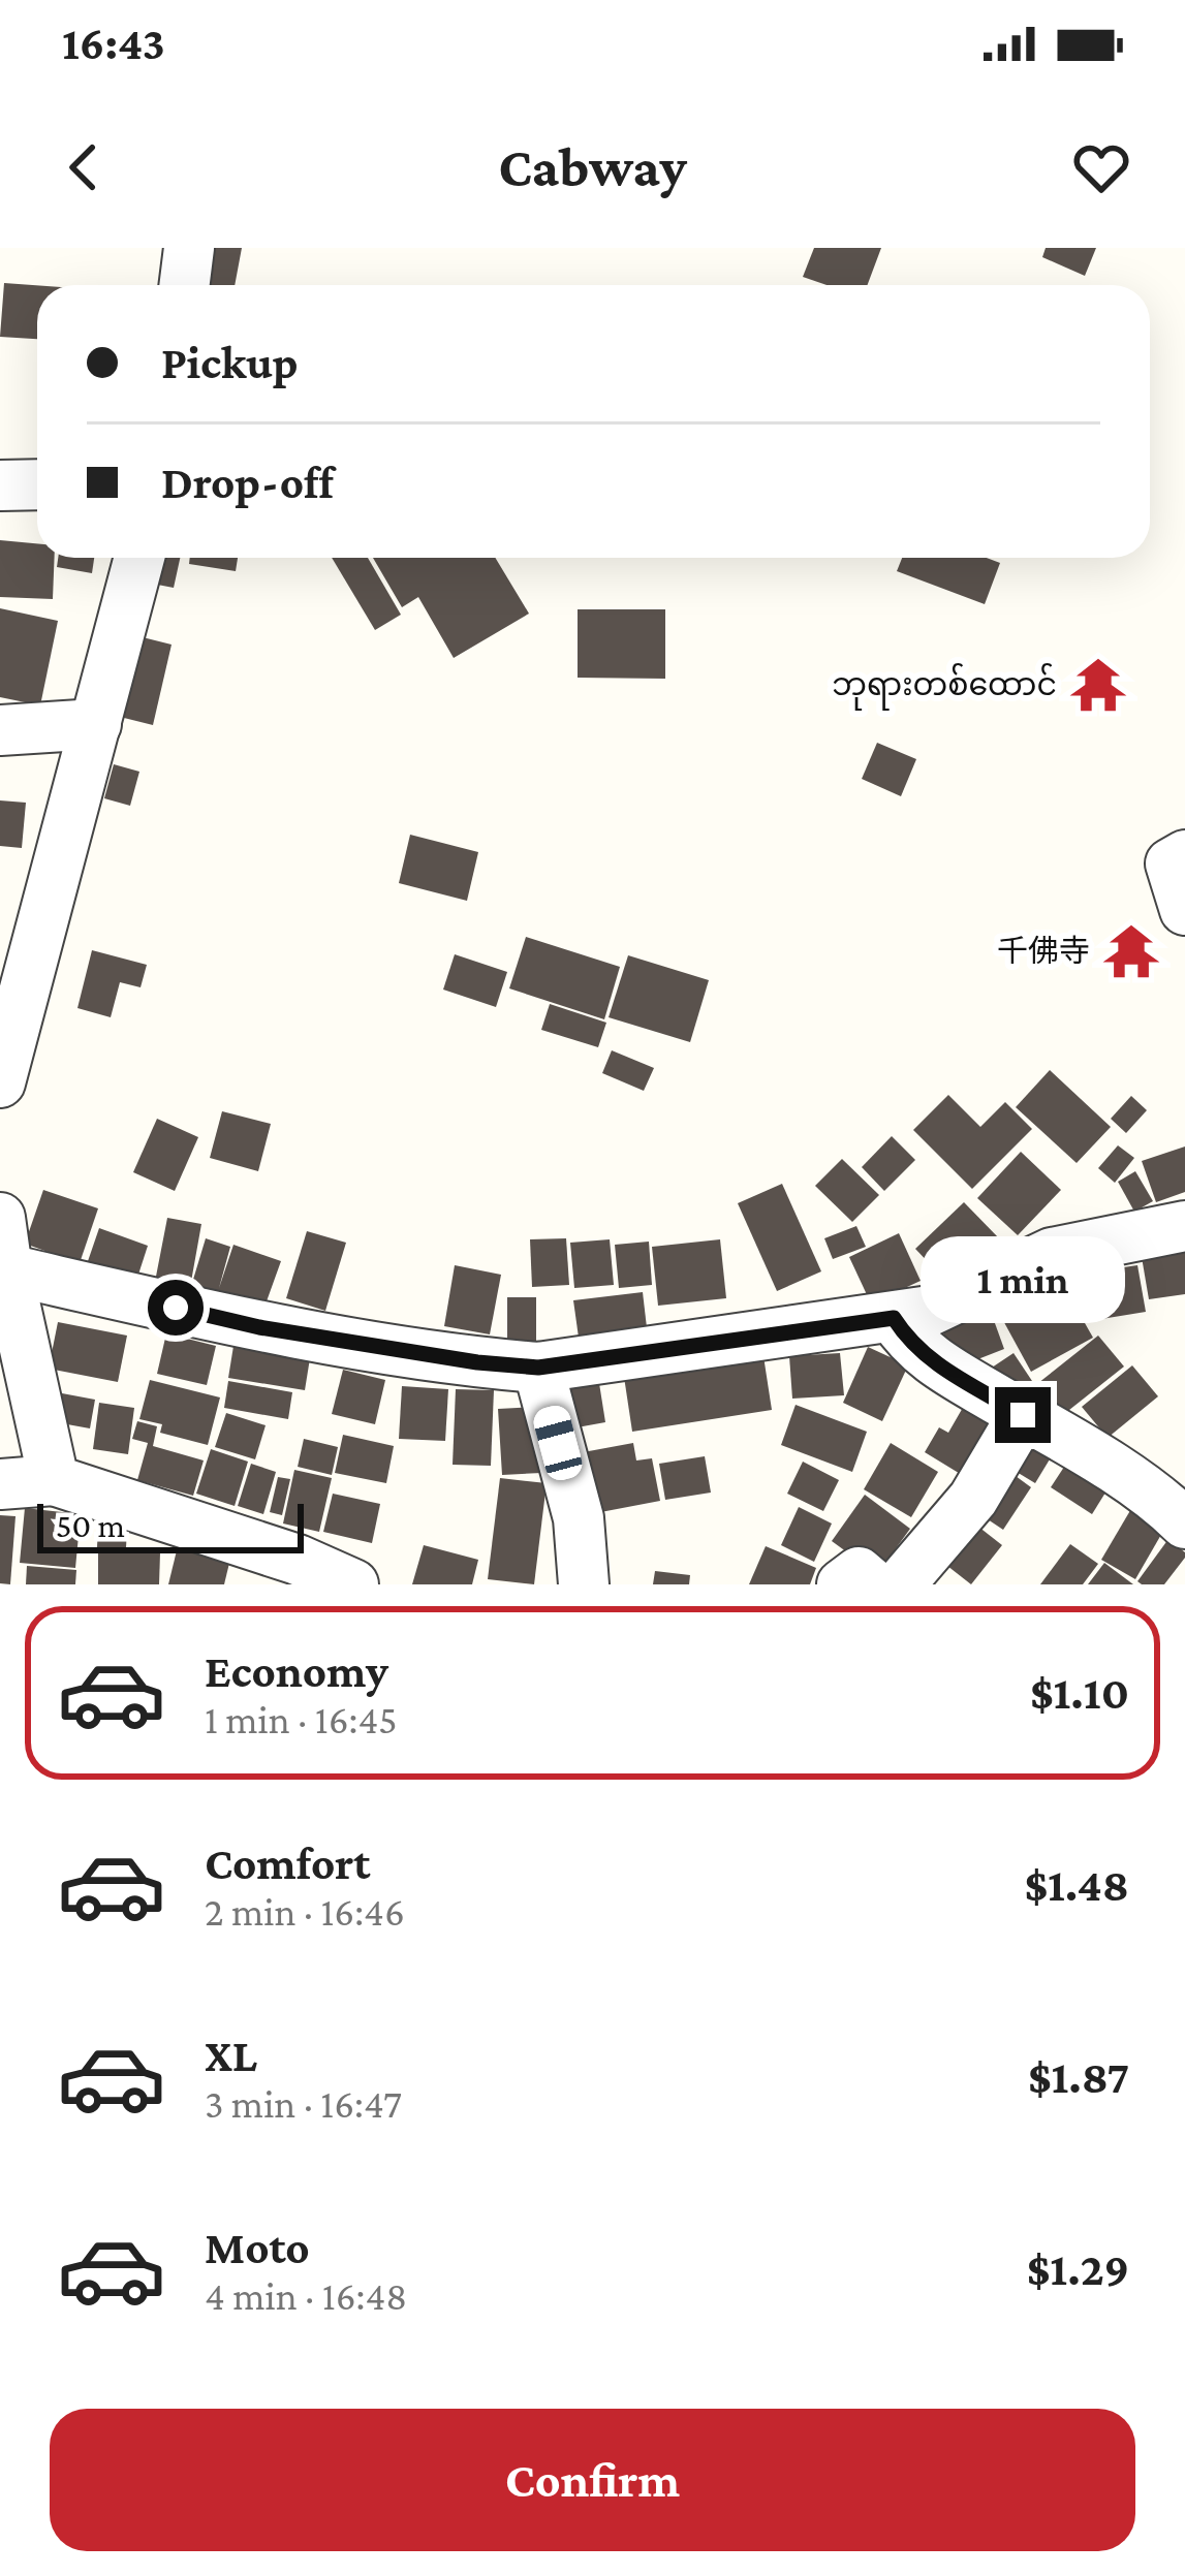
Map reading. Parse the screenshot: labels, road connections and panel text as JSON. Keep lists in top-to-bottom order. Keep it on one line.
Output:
{"places":{"temple":["ဘုရားတစ်ထောင်","千佛寺"]},"scale_bar":"50 m","page":{"status":"16:43","header":"Cabway","banner":["Pickup","Drop-off"],"bubble":"1 min","scale":"50 m","list":[{"name":"Economy","note":"1 min · 16:45","value":"$1.10"},{"name":"Comfort","note":"2 min · 16:46","value":"$1.48"},{"name":"XL","note":"3 min · 16:47","value":"$1.87"},{"name":"Moto","note":"4 min · 16:48","value":"$1.29"}],"buttons":"Confirm"}}
